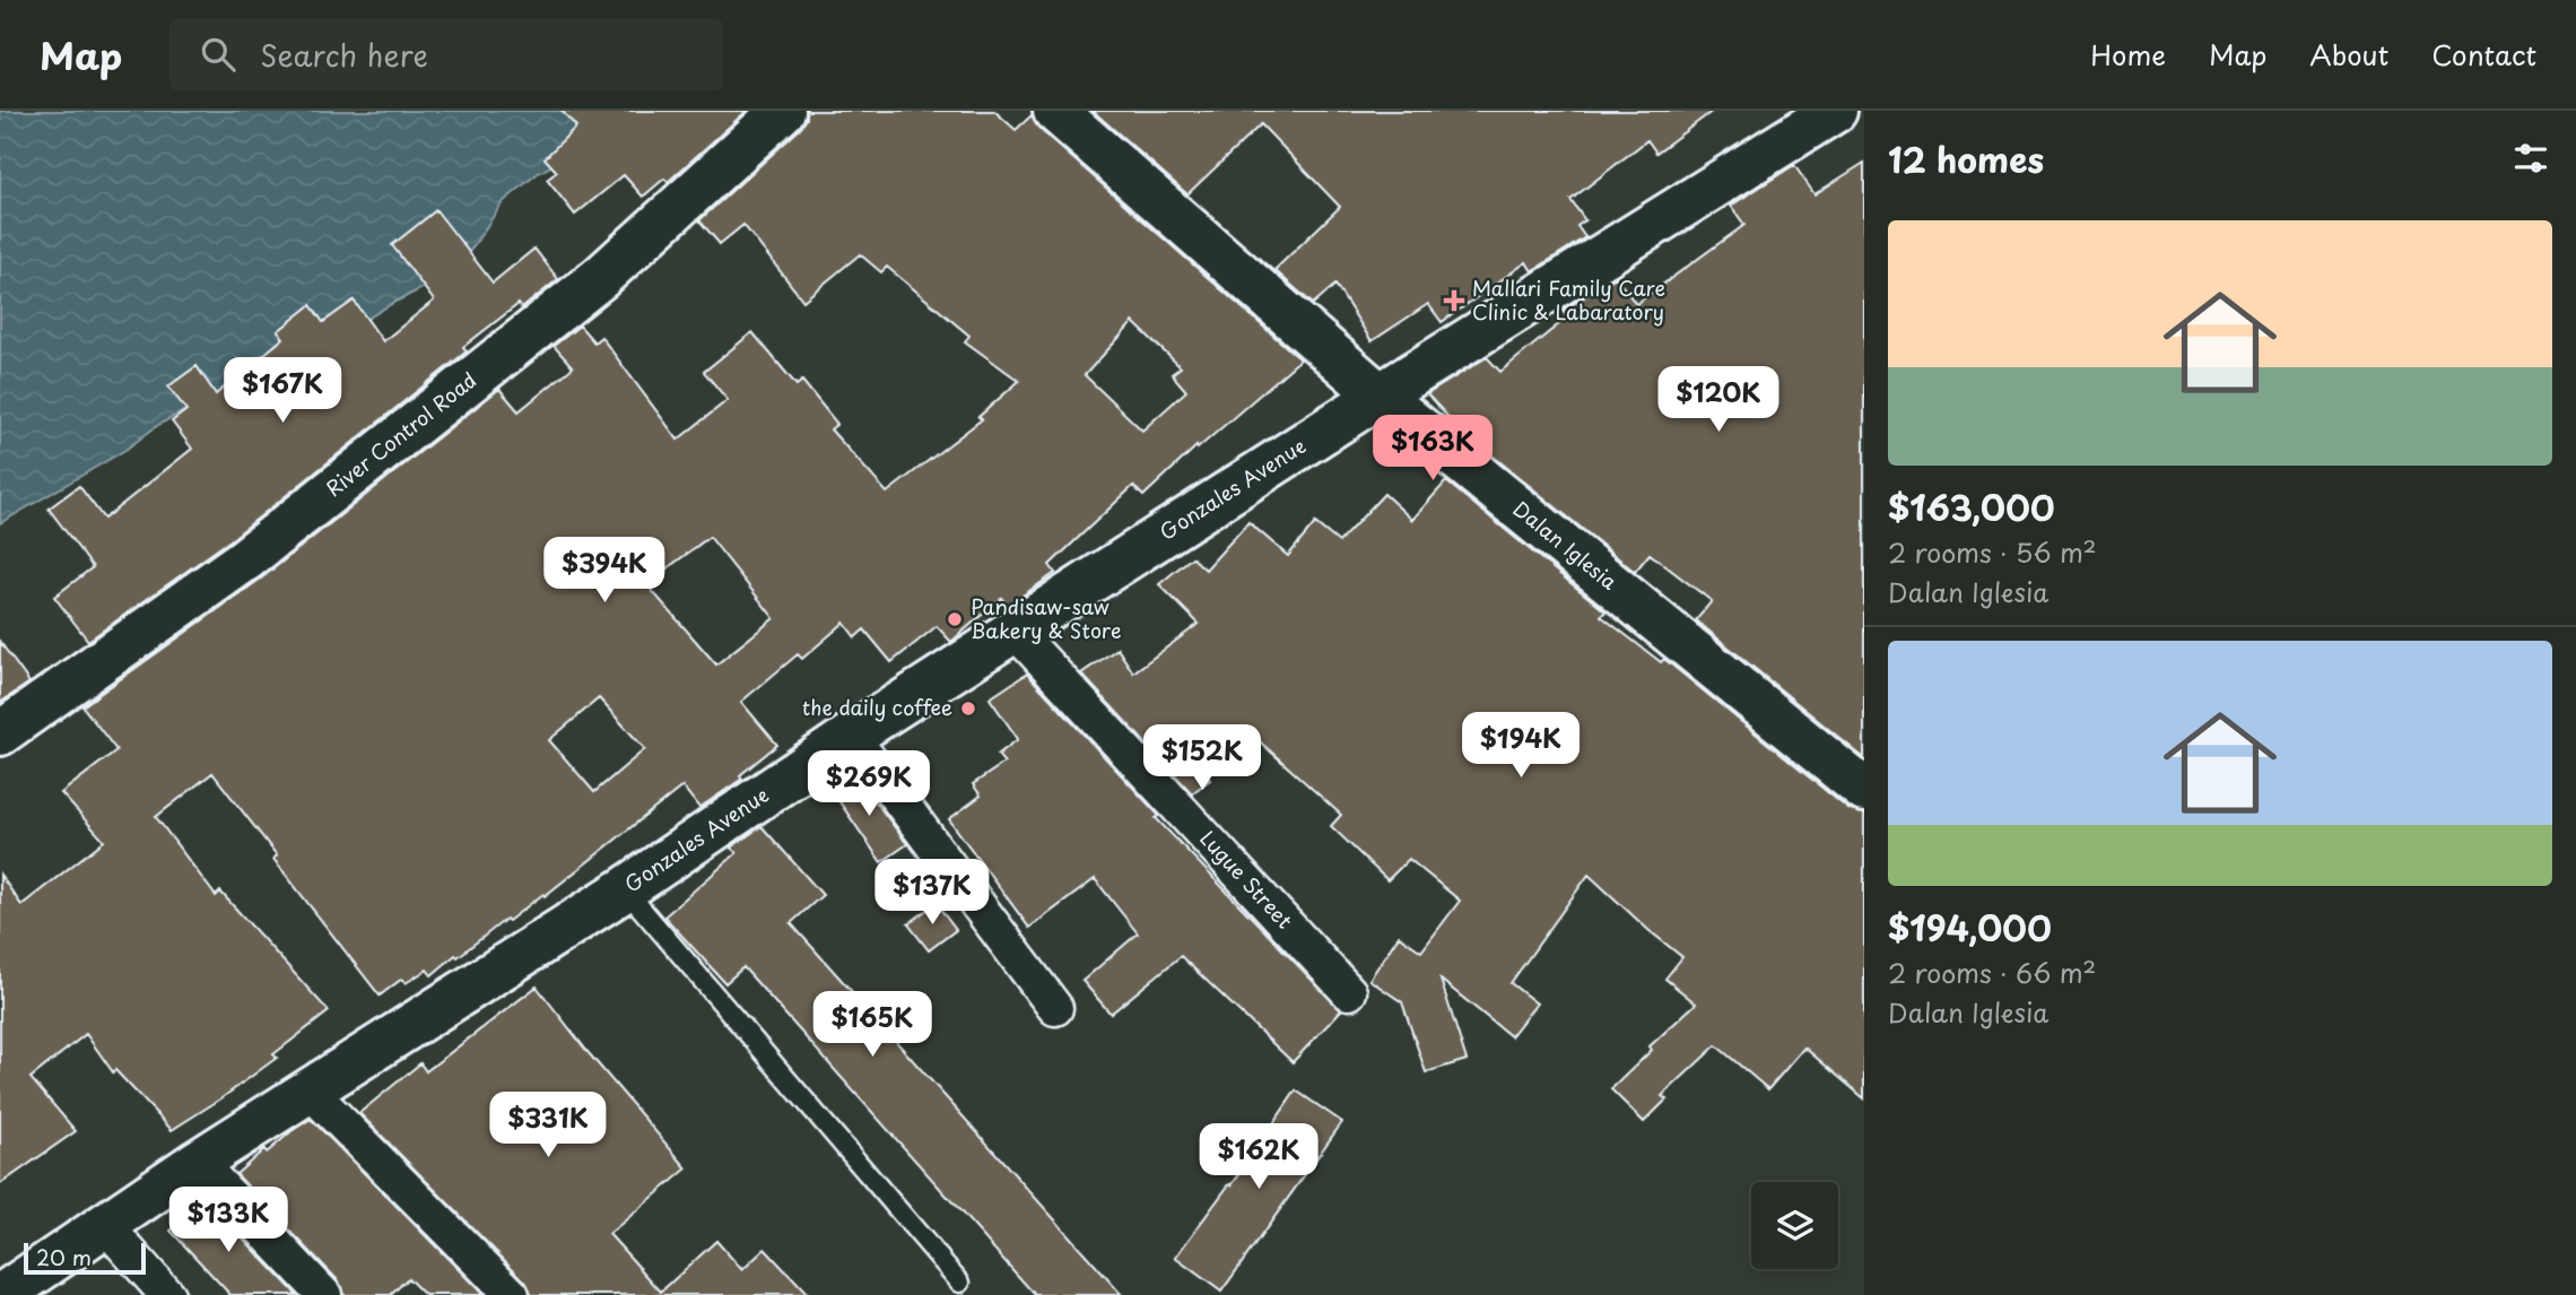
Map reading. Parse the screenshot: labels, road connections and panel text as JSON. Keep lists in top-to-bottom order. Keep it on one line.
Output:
{"streets":{"main road":["River Control Road","Gonzales Avenue","Dalan Iglesia"],"street":["Lugue Street"]},"crossings":[["Gonzales Avenue","Dalan Iglesia"],["Gonzales Avenue","Lugue Street"]],"places":{"health":["Mallari Family Care Clinic & Labaratory"],"other":["Pandisaw-saw Bakery & Store","the daily coffee"]},"scale_bar":"20 m","page":{"header":"Map","search":"Search here","nav":["Home","Map","About","Contact"],"heading":"12 homes","list":[{"name":"$163,000","note":"2 rooms · 56 m² · Dalan Iglesia"},{"name":"$194,000","note":"2 rooms · 66 m² · Dalan Iglesia"}],"price":["$167K","$120K","$163K","$394K","$194K","$152K","$269K","$137K","$165K","$331K","$162K","$133K"],"scale":"20 m"}}
